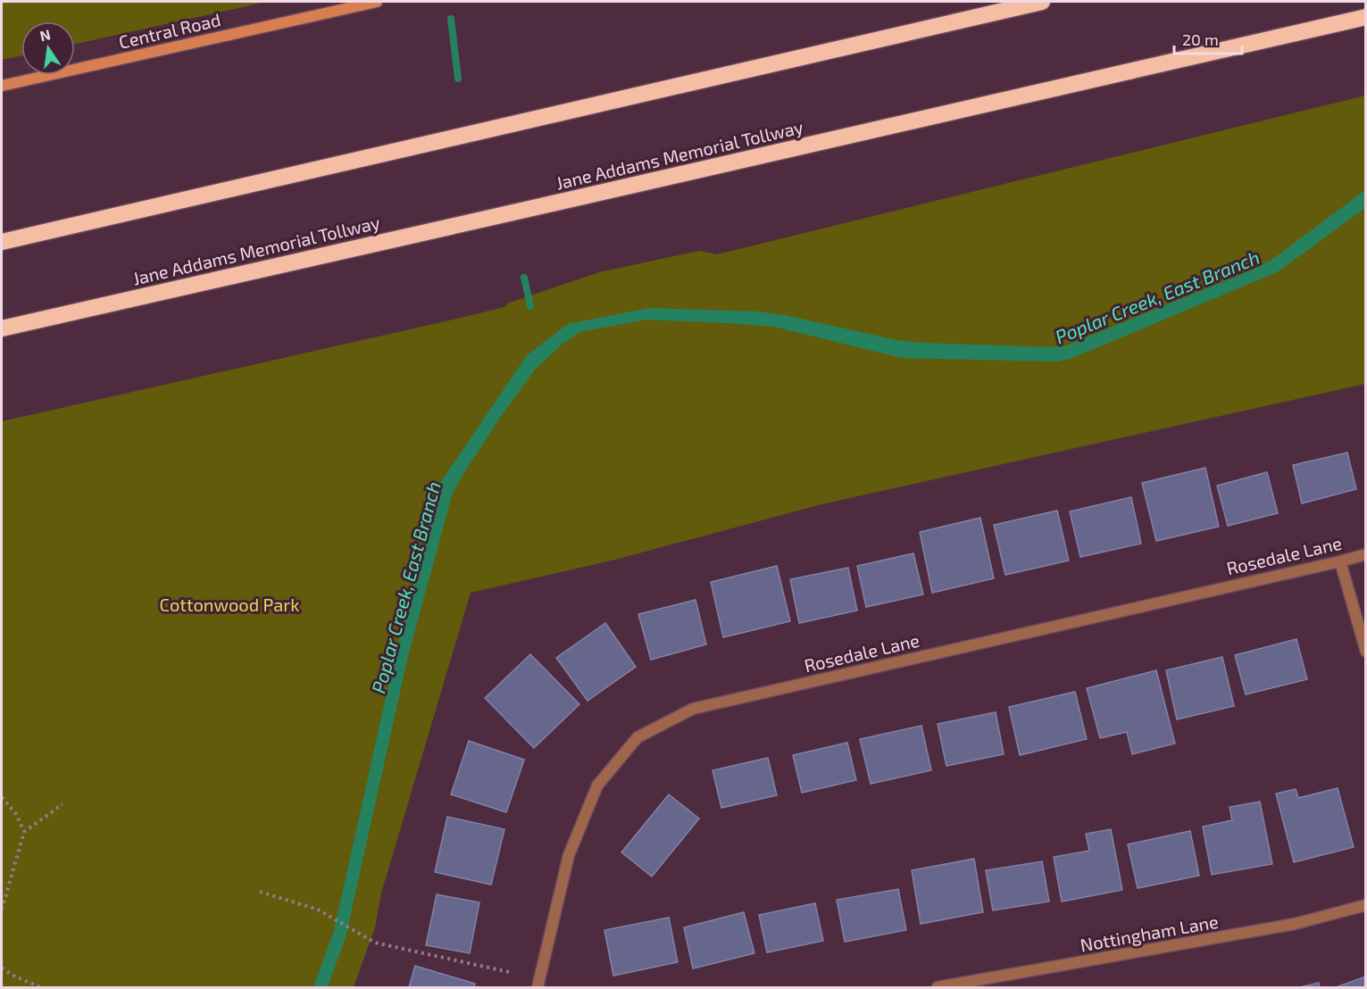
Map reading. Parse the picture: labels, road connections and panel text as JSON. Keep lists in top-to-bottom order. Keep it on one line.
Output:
{"streets":{"highway":["Jane Addams Memorial Tollway"],"street":["Central Road","Rosedale Lane","Nottingham Lane"]},"water":["Poplar Creek, East Branch"],"parks":["Cottonwood Park"],"scale_bar":"20 m","north":"top"}
